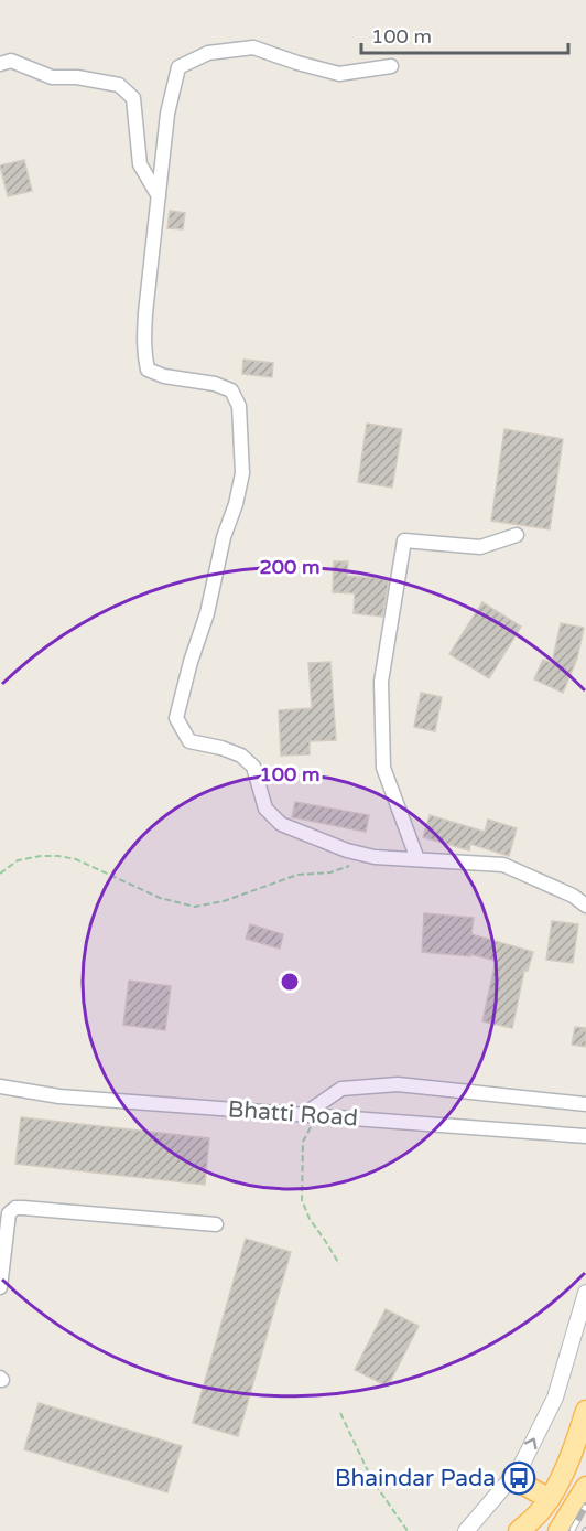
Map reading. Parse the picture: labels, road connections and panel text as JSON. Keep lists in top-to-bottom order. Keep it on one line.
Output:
{"streets":{"street":["Bhatti Road"]},"places":{"bus stop":["Bhaindar Pada"]},"scale_bar":"100 m","rings":["200 m","100 m"]}
